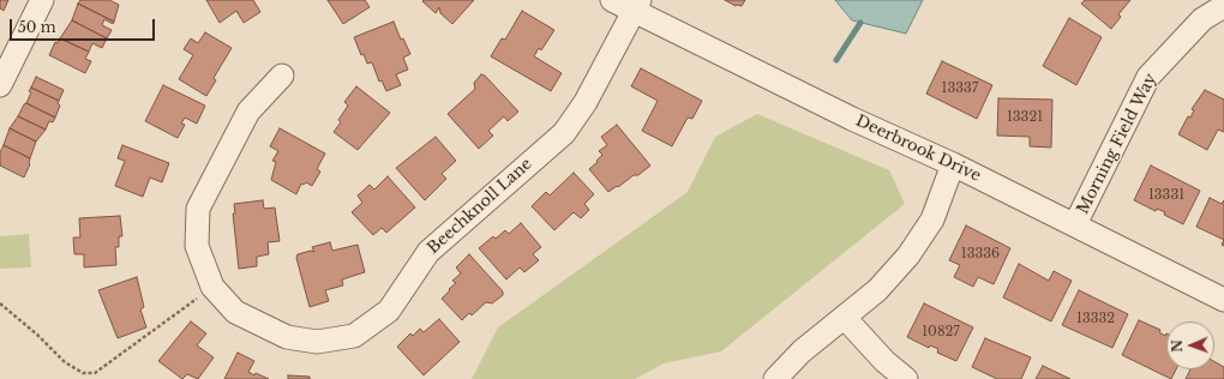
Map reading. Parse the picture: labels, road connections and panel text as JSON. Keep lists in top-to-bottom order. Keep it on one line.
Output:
{"streets":{"street":["Morning Field Way","Deerbrook Drive","Beechknoll Lane"]},"crossings":[["Morning Field Way","Deerbrook Drive"],["Deerbrook Drive","Beechknoll Lane"]],"house_numbers":["13337","13321","13331","13336","13332","10827"],"scale_bar":"50 m","north":"left"}
